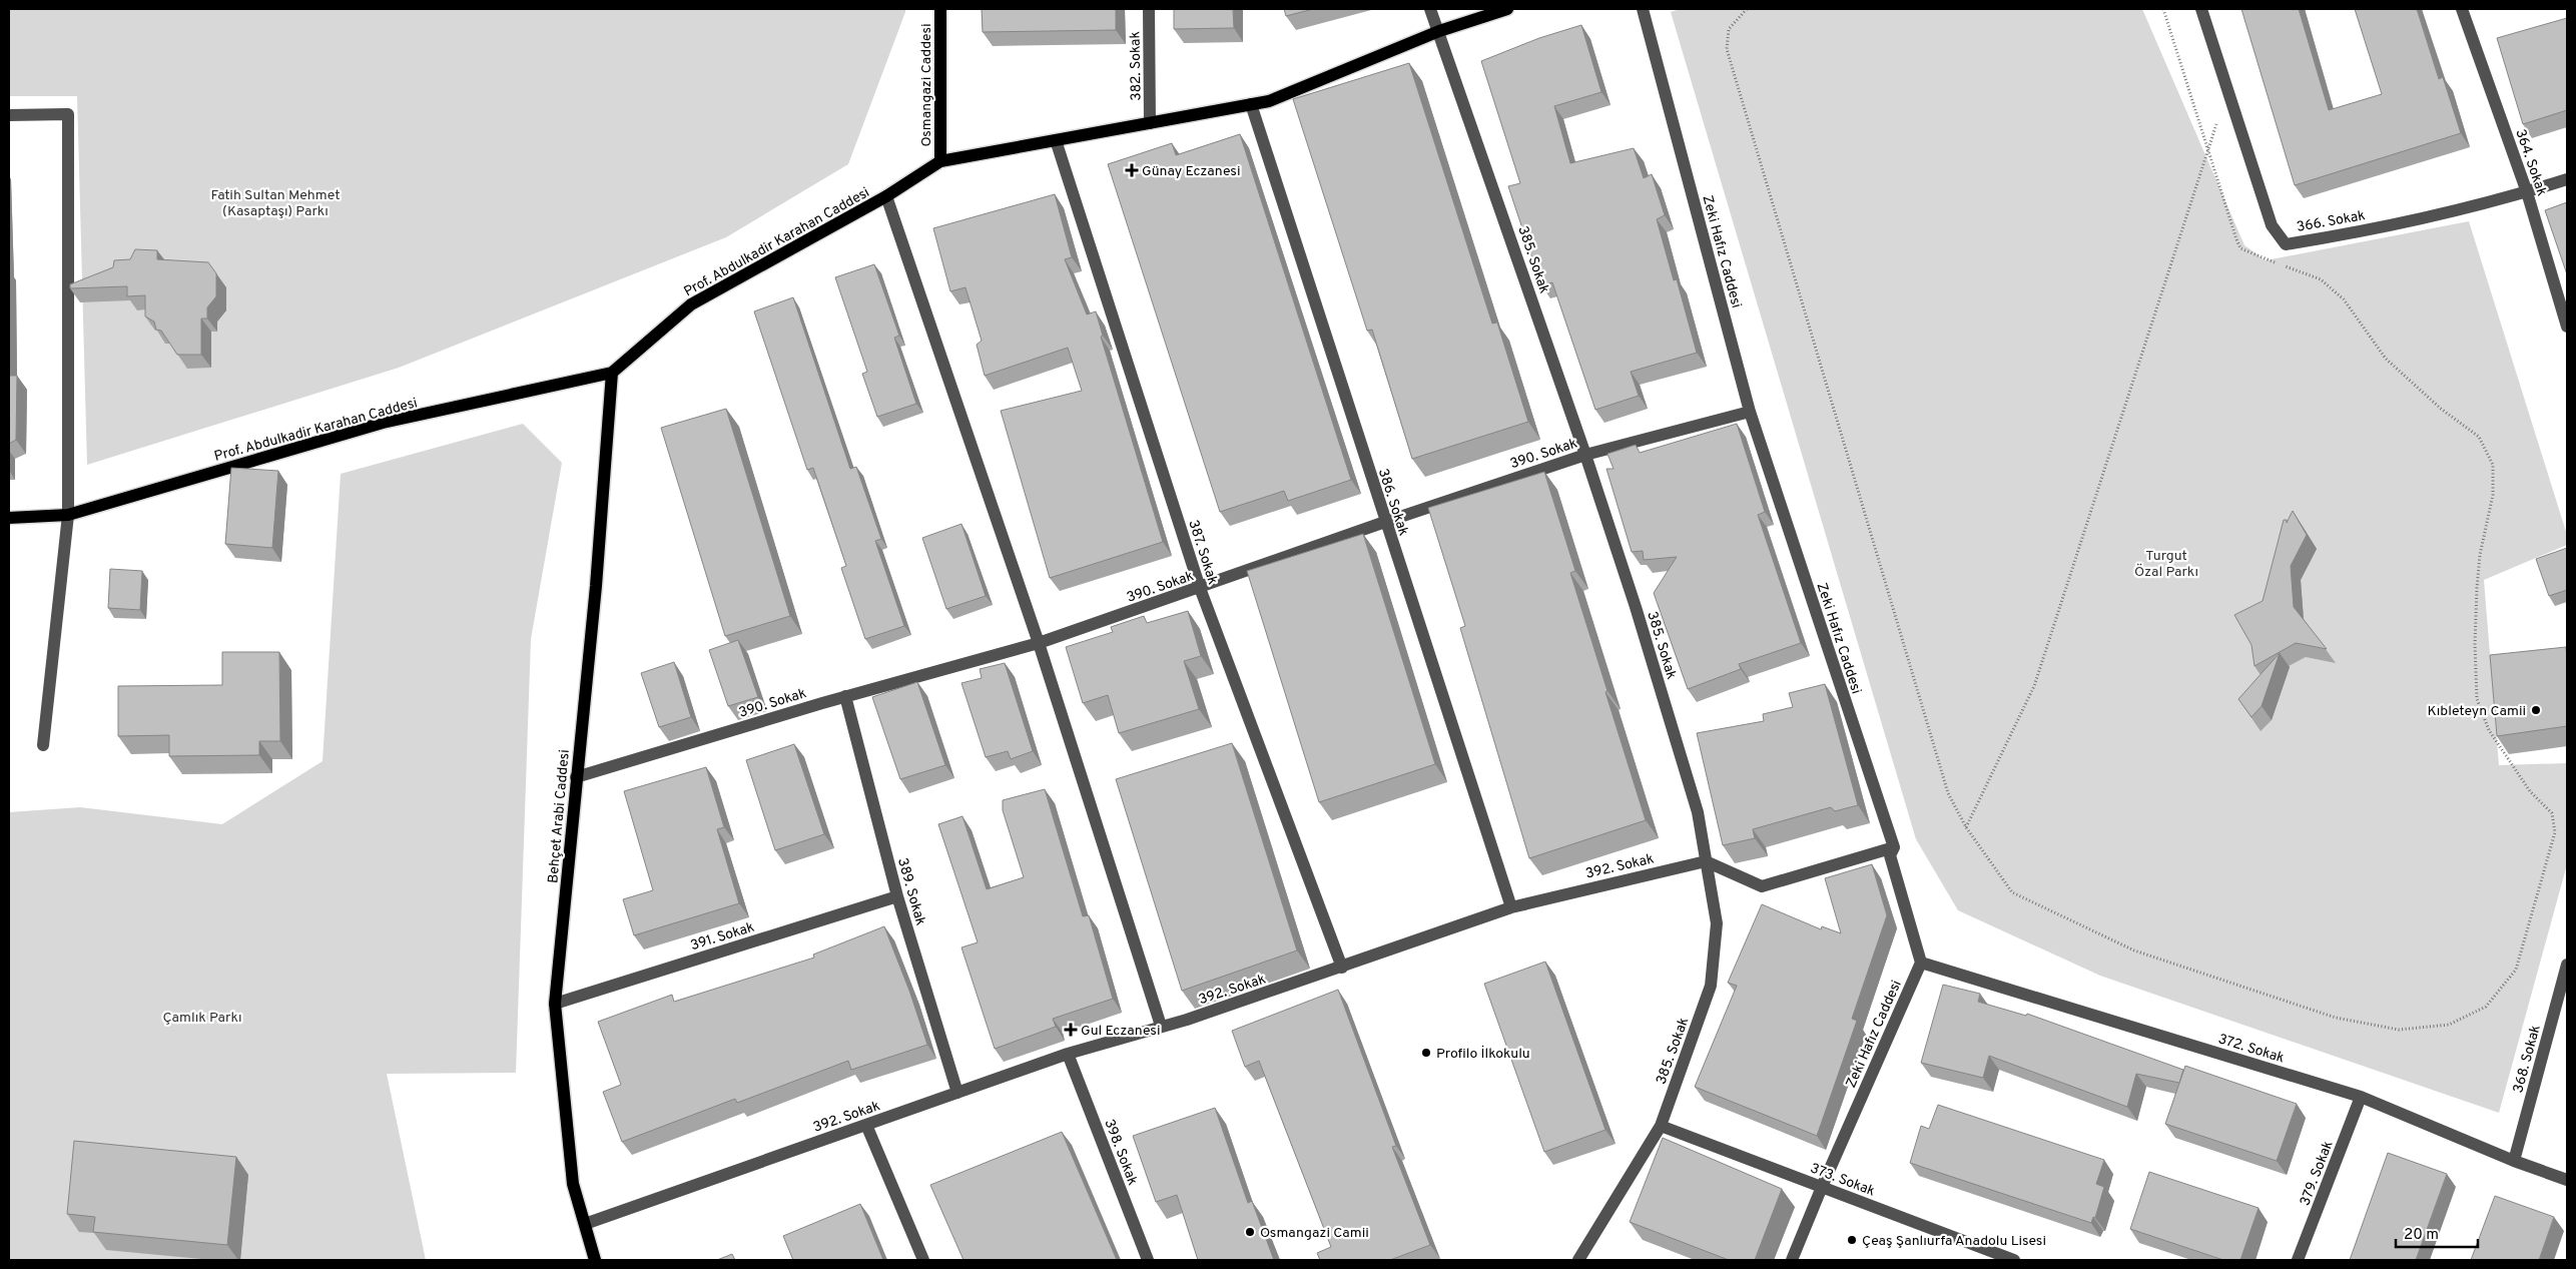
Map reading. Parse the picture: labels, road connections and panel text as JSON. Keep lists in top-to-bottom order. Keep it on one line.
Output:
{"streets":{"main road":["Osmangazi Caddesi","Prof. Abdulkadir Karahan Caddesi","Behçet Arabi Caddesi"],"street":["382. Sokak","364. Sokak","366. Sokak","Zeki Hafız Caddesi","385. Sokak","390. Sokak","386. Sokak","387. Sokak","392. Sokak","389. Sokak","391. Sokak","372. Sokak","368. Sokak","398. Sokak","379. Sokak","373. Sokak"]},"crossings":[["382. Sokak","Prof. Abdulkadir Karahan Caddesi"],["Osmangazi Caddesi","Prof. Abdulkadir Karahan Caddesi"],["364. Sokak","366. Sokak"],["Prof. Abdulkadir Karahan Caddesi","385. Sokak"],["Prof. Abdulkadir Karahan Caddesi","386. Sokak"],["Prof. Abdulkadir Karahan Caddesi","387. Sokak"],["Prof. Abdulkadir Karahan Caddesi","Behçet Arabi Caddesi"],["Zeki Hafız Caddesi","390. Sokak"],["Zeki Hafız Caddesi","372. Sokak"],["Zeki Hafız Caddesi","373. Sokak"],["385. Sokak","390. Sokak"],["385. Sokak","392. Sokak"],["385. Sokak","373. Sokak"],["390. Sokak","386. Sokak"],["390. Sokak","387. Sokak"],["390. Sokak","Behçet Arabi Caddesi"],["390. Sokak","389. Sokak"],["386. Sokak","392. Sokak"],["387. Sokak","392. Sokak"],["Behçet Arabi Caddesi","392. Sokak"],["Behçet Arabi Caddesi","391. Sokak"],["392. Sokak","389. Sokak"],["392. Sokak","398. Sokak"],["389. Sokak","391. Sokak"],["372. Sokak","368. Sokak"],["372. Sokak","379. Sokak"]],"parks":["Fatih Sultan Mehmet (Kasaptaşı) Parkı","Turgut Özal Parkı","Çamlık Parkı"],"places":{"health":["Günay Eczanesi","Gul Eczanesi"],"other":["Kıbleteyn Camii","Profilo İlkokulu","Osmangazi Camii","Çeaş Şanlıurfa Anadolu Lisesi"]},"scale_bar":"20 m"}
